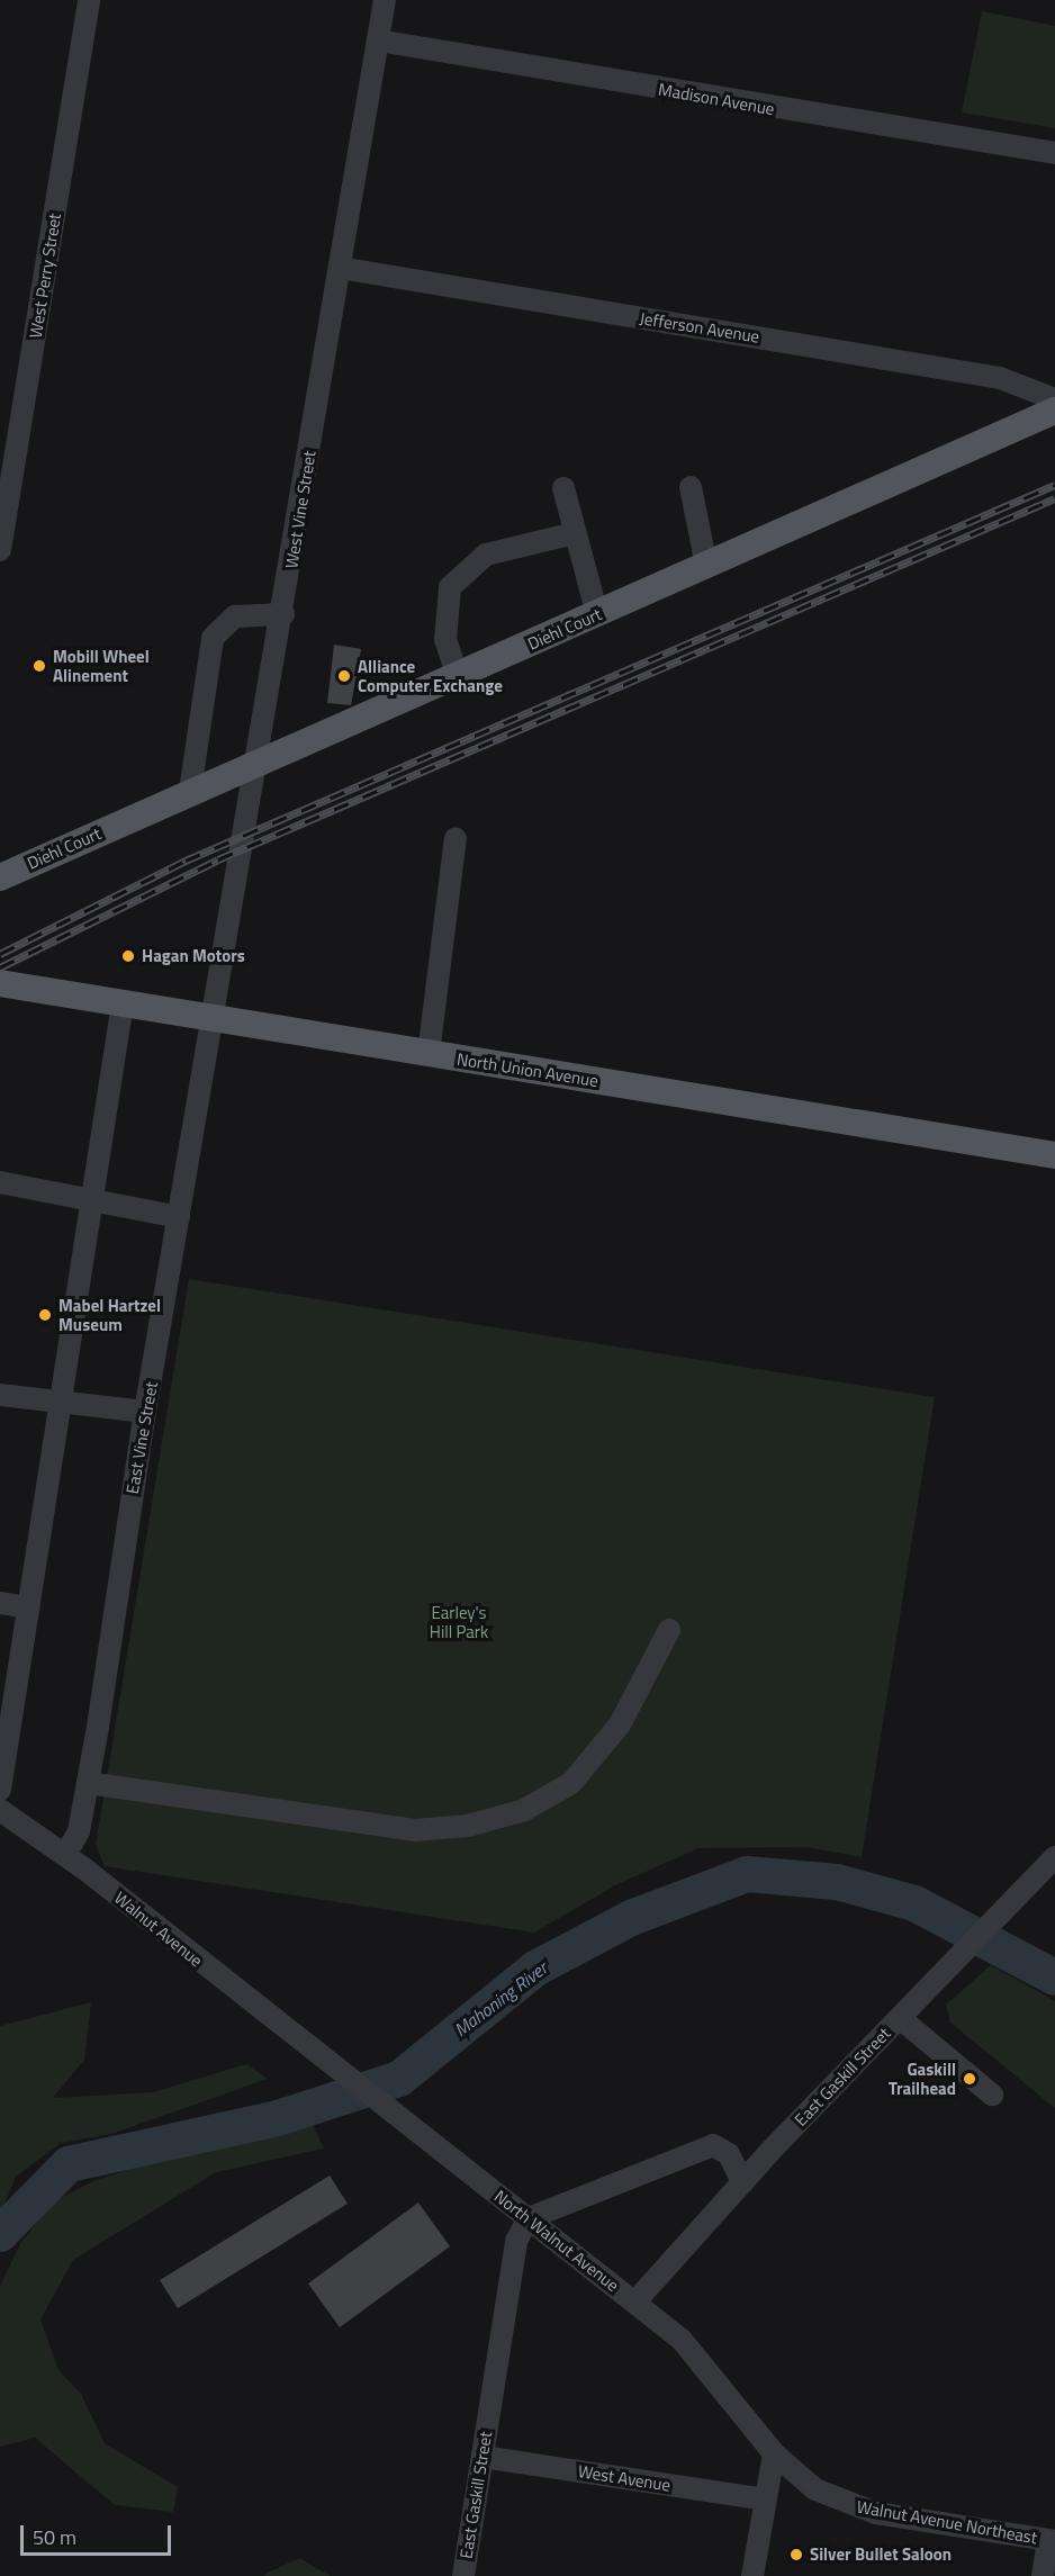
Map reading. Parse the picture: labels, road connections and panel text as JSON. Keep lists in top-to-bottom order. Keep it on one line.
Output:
{"streets":{"main road":["Diehl Court","North Union Avenue"],"street":["Madison Avenue","West Perry Street","Jefferson Avenue","West Vine Street","East Vine Street","Walnut Avenue","East Gaskill Street","North Walnut Avenue","West Avenue","Walnut Avenue Northeast"]},"crossings":[["Madison Avenue","West Vine Street"],["Jefferson Avenue","West Vine Street"],["West Vine Street","Diehl Court"],["West Vine Street","North Union Avenue"],["West Vine Street","East Vine Street"],["North Union Avenue","East Vine Street"],["East Vine Street","Walnut Avenue"],["Walnut Avenue","North Walnut Avenue"],["East Gaskill Street","North Walnut Avenue"],["East Gaskill Street","West Avenue"],["North Walnut Avenue","Walnut Avenue Northeast"]],"water":["Mahoning River"],"parks":["Earley's Hill Park"],"places":["Mobill Wheel Alinement","Alliance Computer Exchange","Hagan Motors","Mabel Hartzel Museum","Gaskill Trailhead","Silver Bullet Saloon"],"scale_bar":"50 m"}
